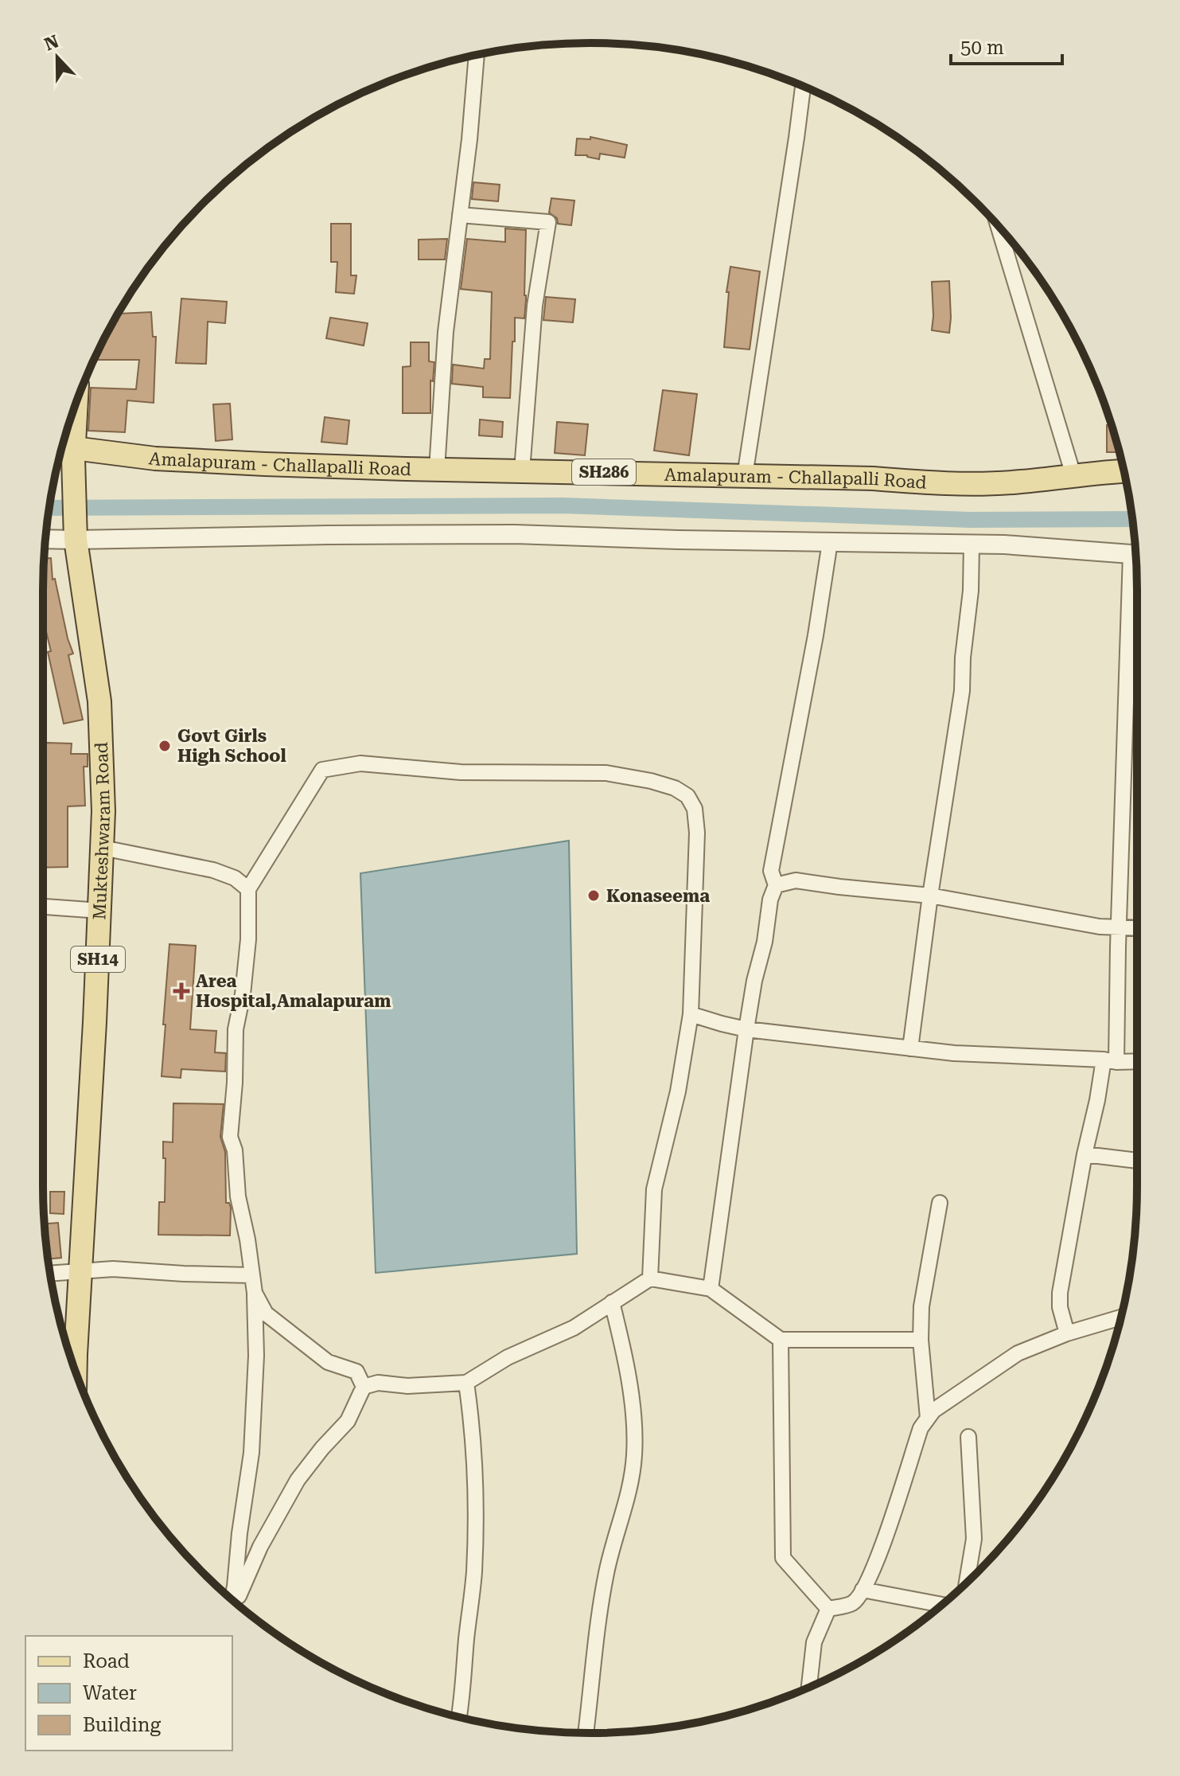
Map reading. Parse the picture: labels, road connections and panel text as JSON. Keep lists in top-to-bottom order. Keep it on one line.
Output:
{"streets":{"main road":["Amalapuram - Challapalli Road","SH286","Mukteshwaram Road","SH14"]},"crossings":[["Amalapuram - Challapalli Road","Mukteshwaram Road"]],"places":{"other":["Govt Girls High School","Konaseema"],"health":["Area Hospital,Amalapuram"]},"legend":["Road","Water","Building"],"scale_bar":"50 m","north":"top"}
